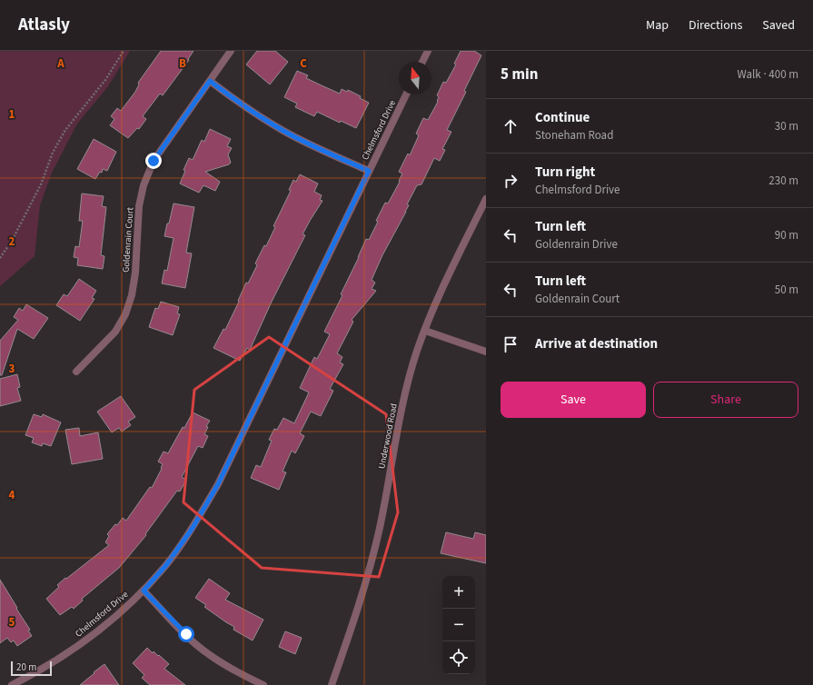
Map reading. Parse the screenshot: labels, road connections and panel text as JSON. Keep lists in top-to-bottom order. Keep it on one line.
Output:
{"streets":{"street":["Chelmsford Drive","Goldenrain Court","Underwood Road"]},"scale_bar":"20 m","north":"top","page":{"header":"Atlasly","nav":["Map","Directions","Saved"],"heading":["5 min","Walk · 400 m"],"list":[["Continue","Stoneham Road","30 m"],["Turn right","Chelmsford Drive","230 m"],["Turn left","Goldenrain Drive","90 m"],["Turn left","Goldenrain Court","50 m"],"Arrive at destination"],"buttons":["Save","Share"],"map_buttons":["+","−"],"scale":"20 m"},"grid":{"columns":["A","B","C"],"rows":["1","2","3","4","5"]}}
